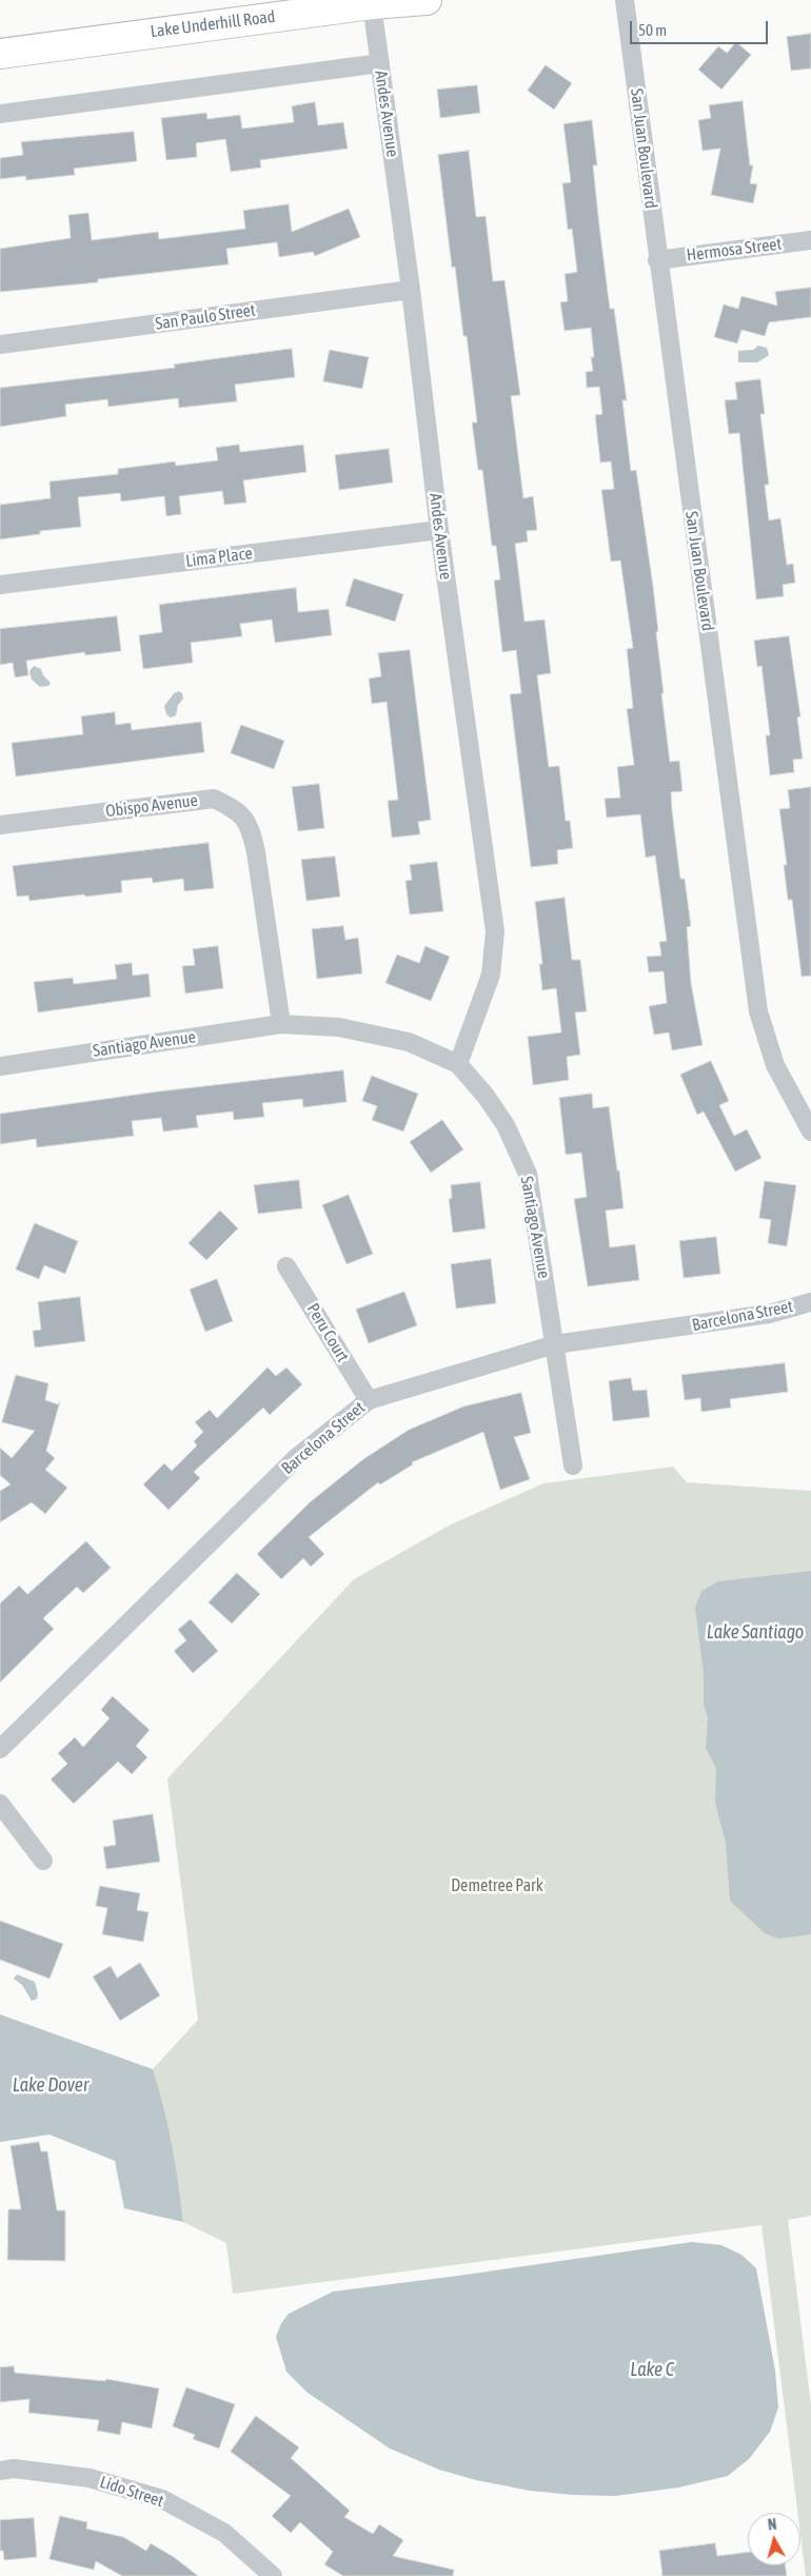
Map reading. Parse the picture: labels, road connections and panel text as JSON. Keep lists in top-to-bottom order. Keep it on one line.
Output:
{"streets":{"main road":["Lake Underhill Road"],"street":["Andes Avenue","San Juan Boulevard","Hermosa Street","San Paulo Street","Lima Place","Obispo Avenue","Santiago Avenue","Barcelona Street","Peru Court","Lido Street"]},"crossings":[["Lake Underhill Road","Andes Avenue"],["Andes Avenue","San Paulo Street"],["Andes Avenue","Lima Place"],["Andes Avenue","Santiago Avenue"],["San Juan Boulevard","Hermosa Street"],["Obispo Avenue","Santiago Avenue"],["Santiago Avenue","Barcelona Street"],["Barcelona Street","Peru Court"]],"water":["Lake Santiago","Lake Dover","Lake C"],"parks":["Demetree Park"],"scale_bar":"50 m","north":"top"}
